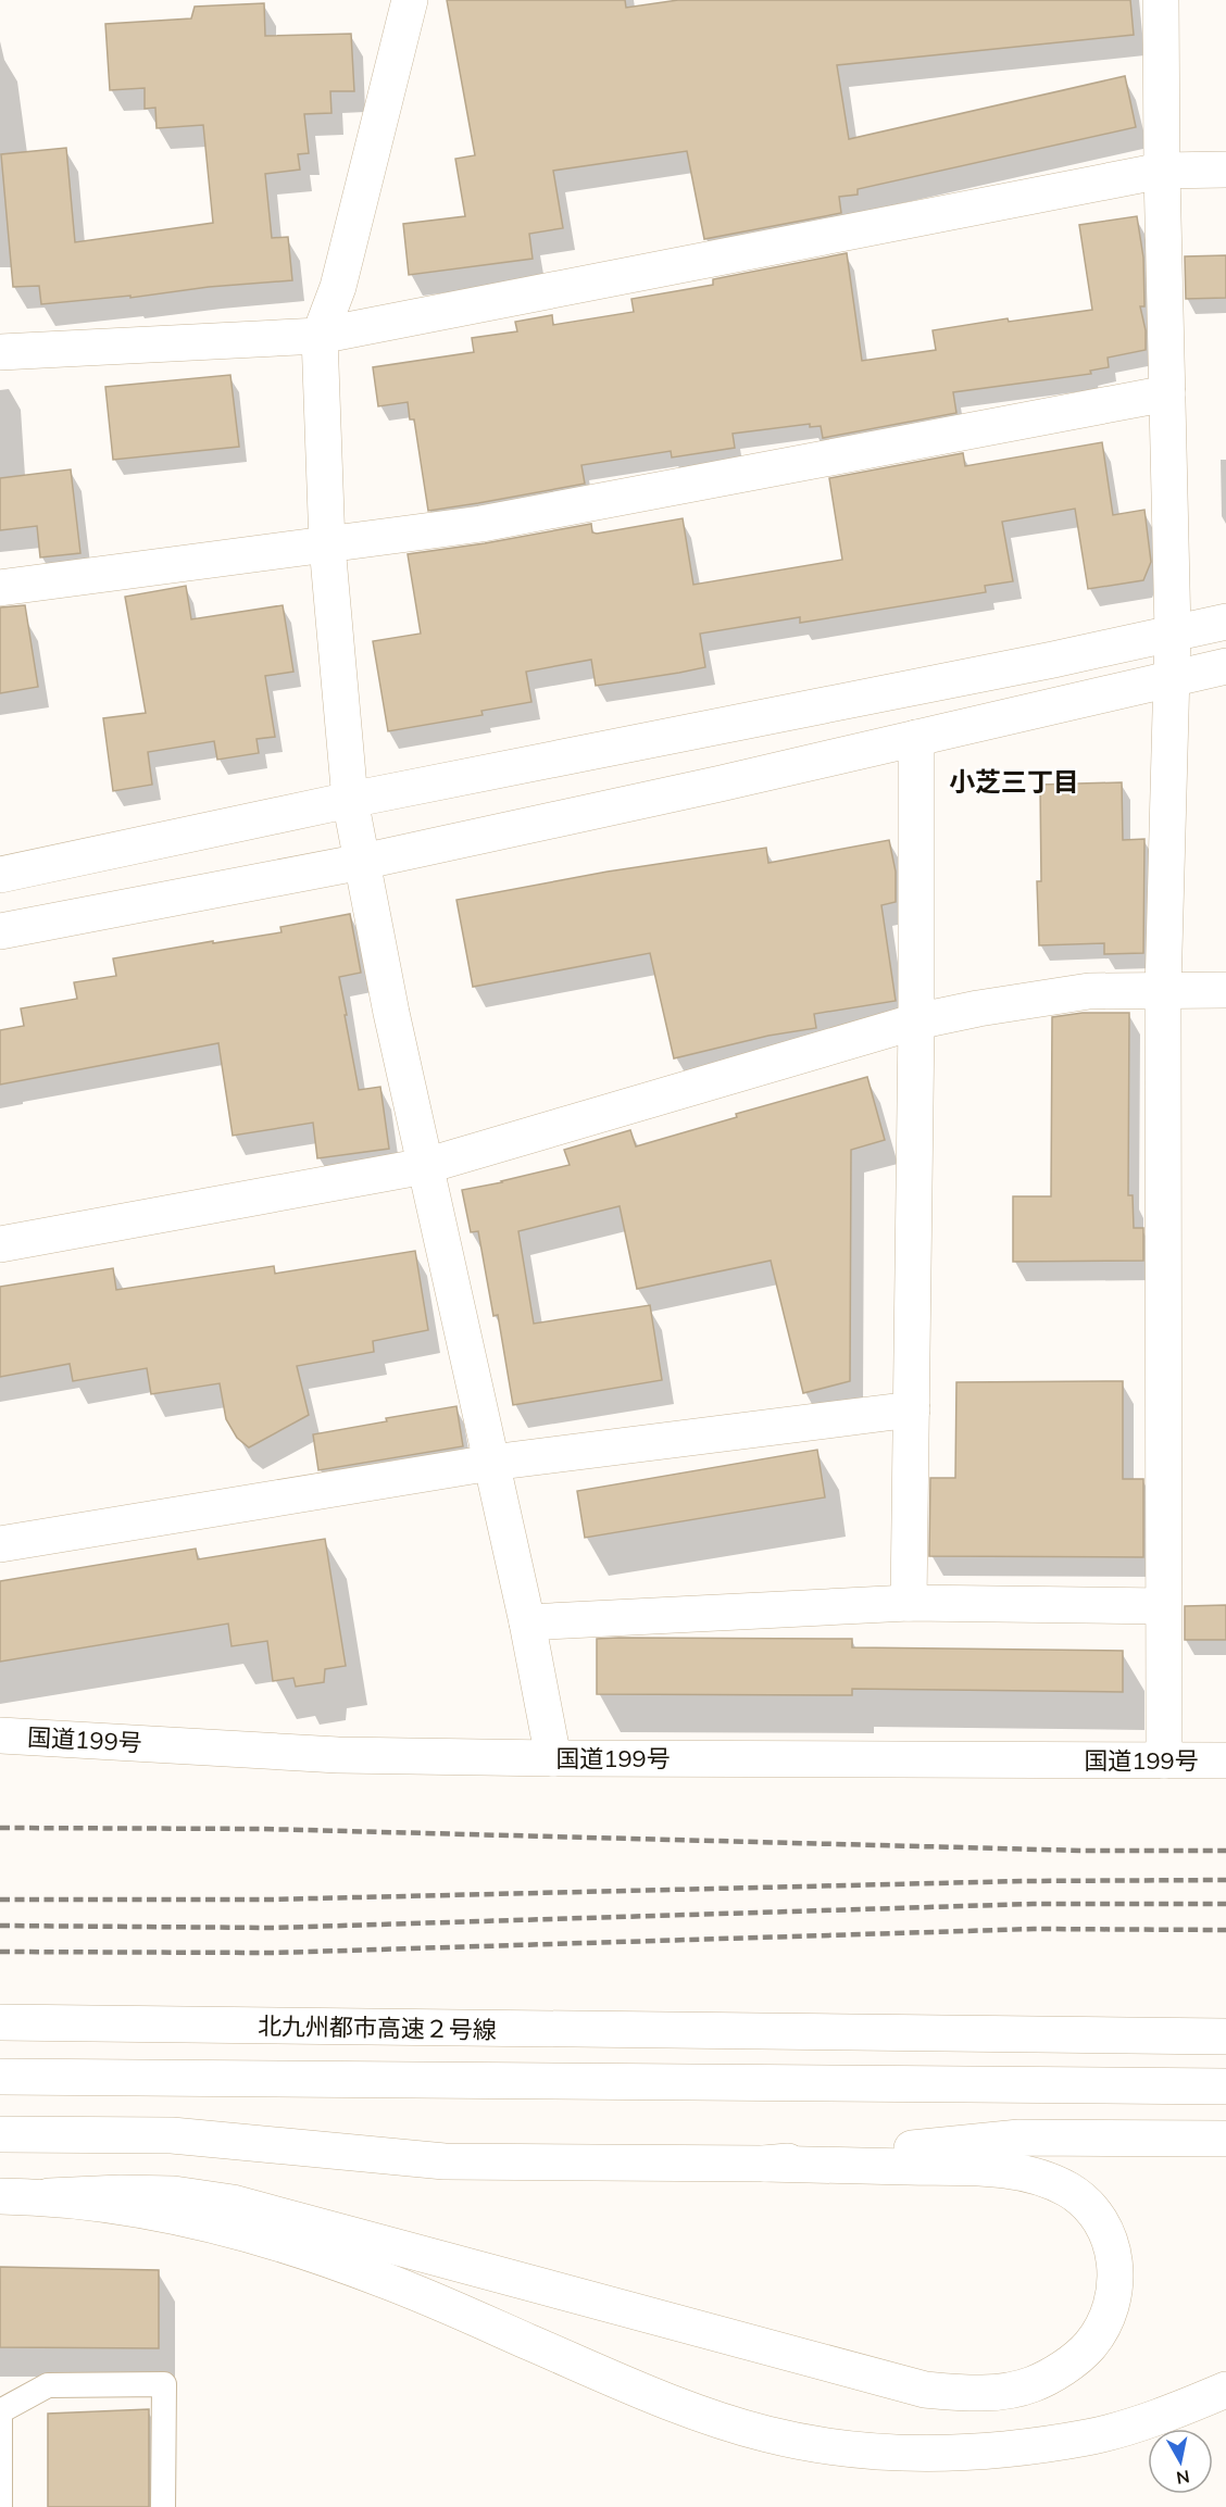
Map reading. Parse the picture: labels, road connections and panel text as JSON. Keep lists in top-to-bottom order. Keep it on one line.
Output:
{"streets":{"main road":["国道199号","北九州都市高速２号線"]},"districts":["小芝三丁目"],"north":"bottom"}
